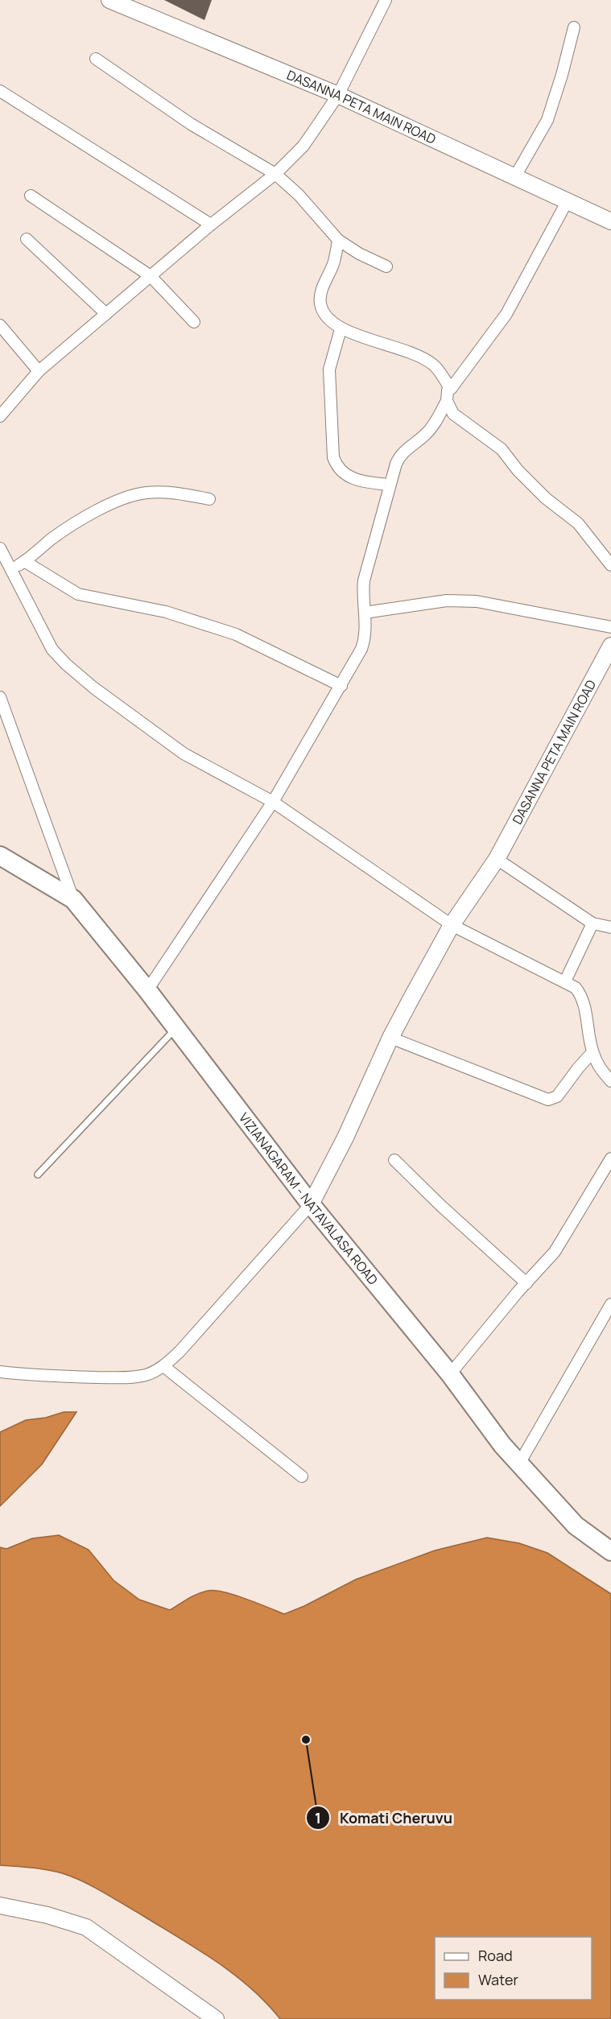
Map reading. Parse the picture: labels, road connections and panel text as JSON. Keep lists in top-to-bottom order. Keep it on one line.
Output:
{"streets":{"main road":["VIZIANAGARAM - NATAVALASA ROAD"],"street":["DASANNA PETA MAIN ROAD"]},"crossings":[["DASANNA PETA MAIN ROAD","VIZIANAGARAM - NATAVALASA ROAD"]],"places":["Komati Cheruvu"],"legend":["Road","Water"]}
